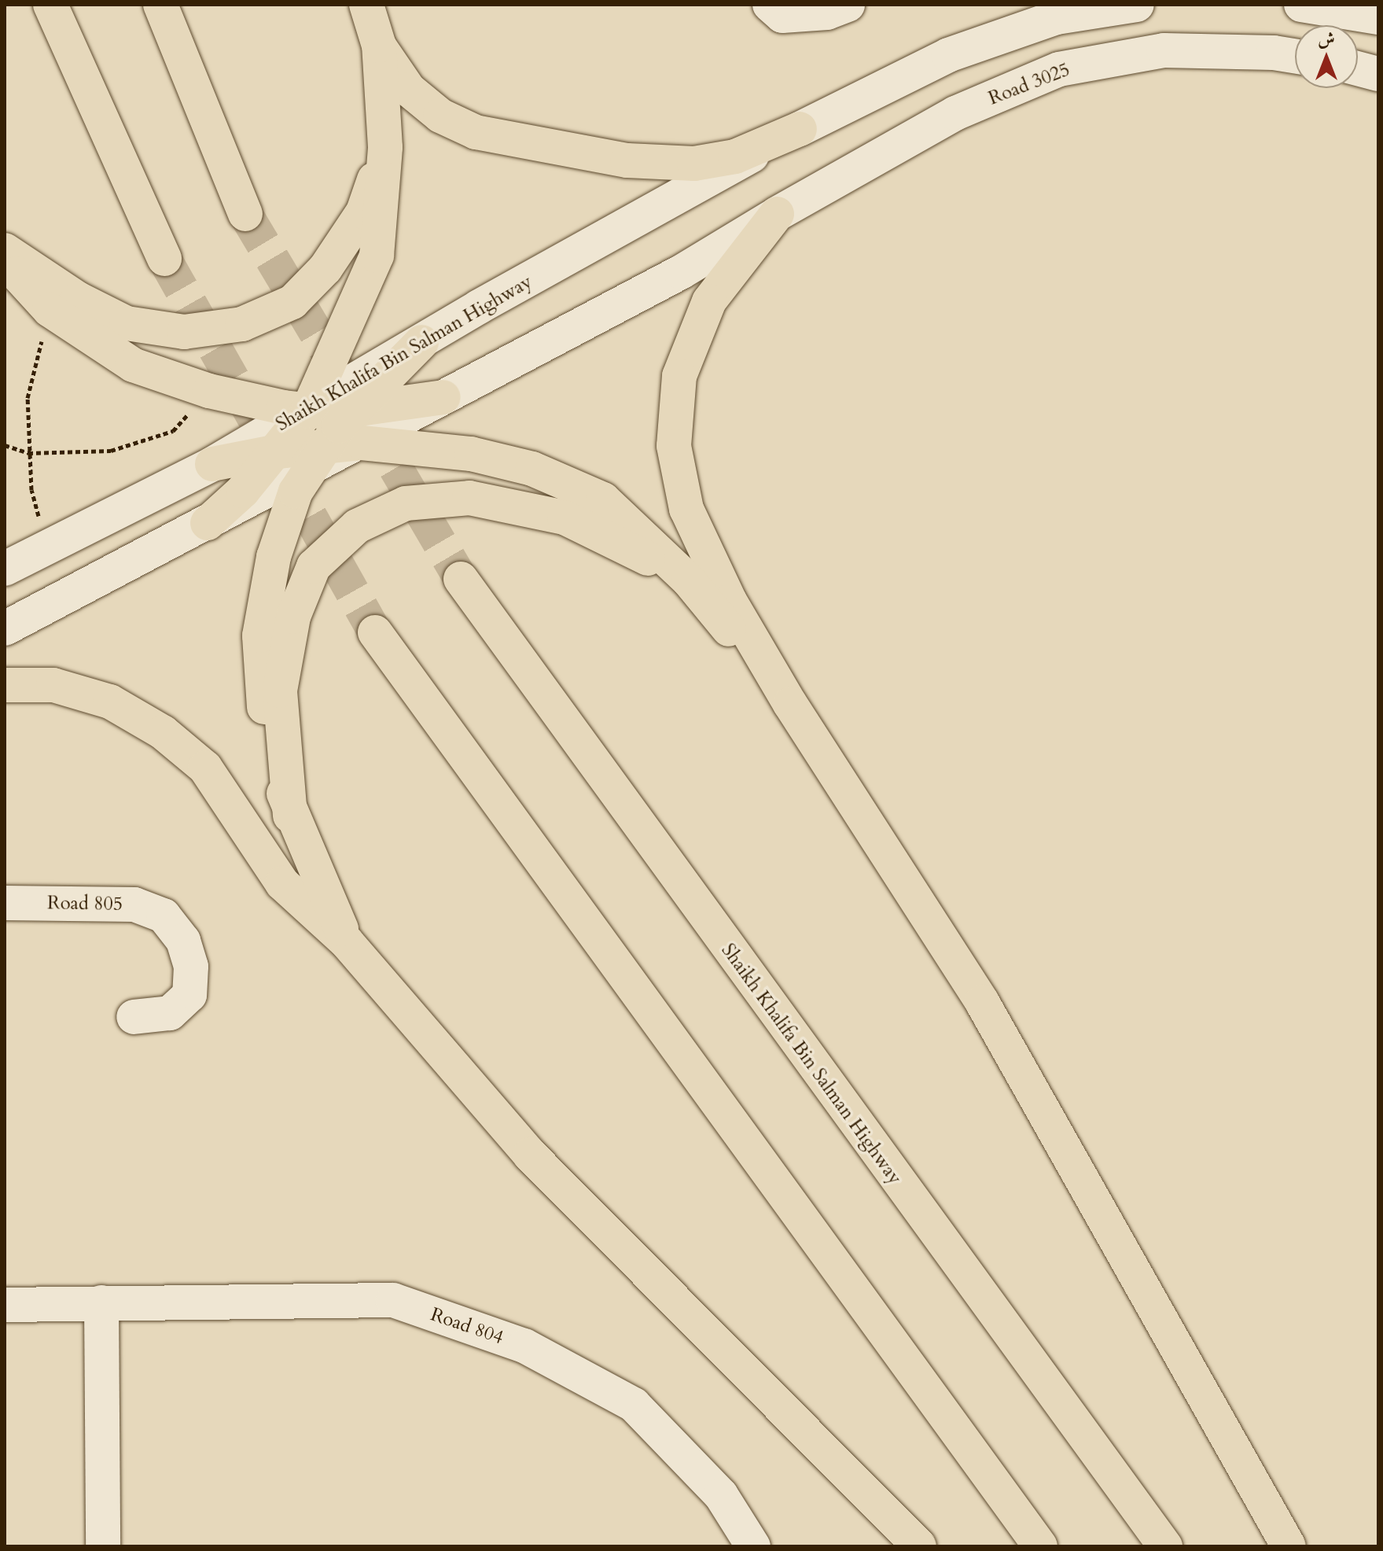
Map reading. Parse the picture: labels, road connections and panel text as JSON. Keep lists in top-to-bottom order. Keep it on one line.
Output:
{"streets":{"highway":["Shaikh Khalifa Bin Salman Highway"],"street":["Road 3025","Road 805","Road 804"]},"north":"top"}
